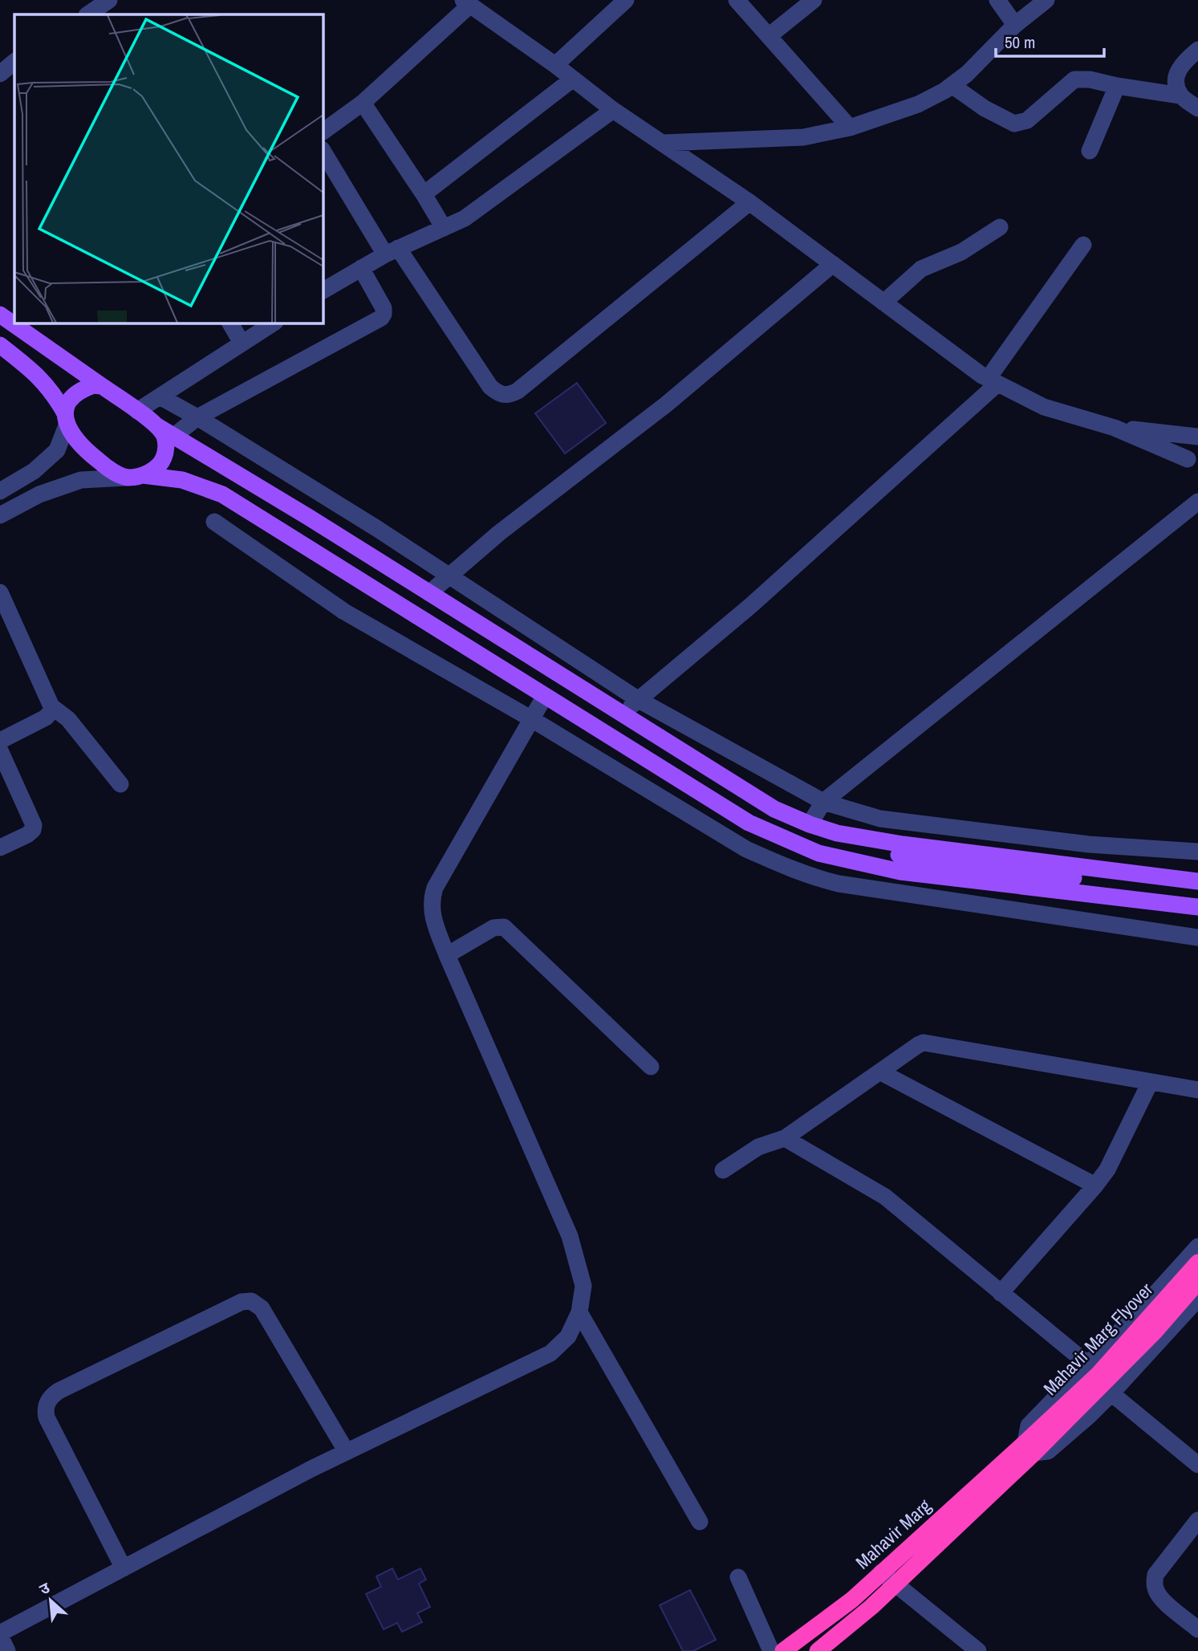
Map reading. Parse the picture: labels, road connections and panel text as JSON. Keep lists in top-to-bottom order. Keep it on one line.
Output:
{"streets":{"highway":["Mahavir Marg Flyover","Mahavir Marg"]},"crossings":[["Mahavir Marg Flyover","Mahavir Marg"]],"scale_bar":"50 m","north":"top left"}
